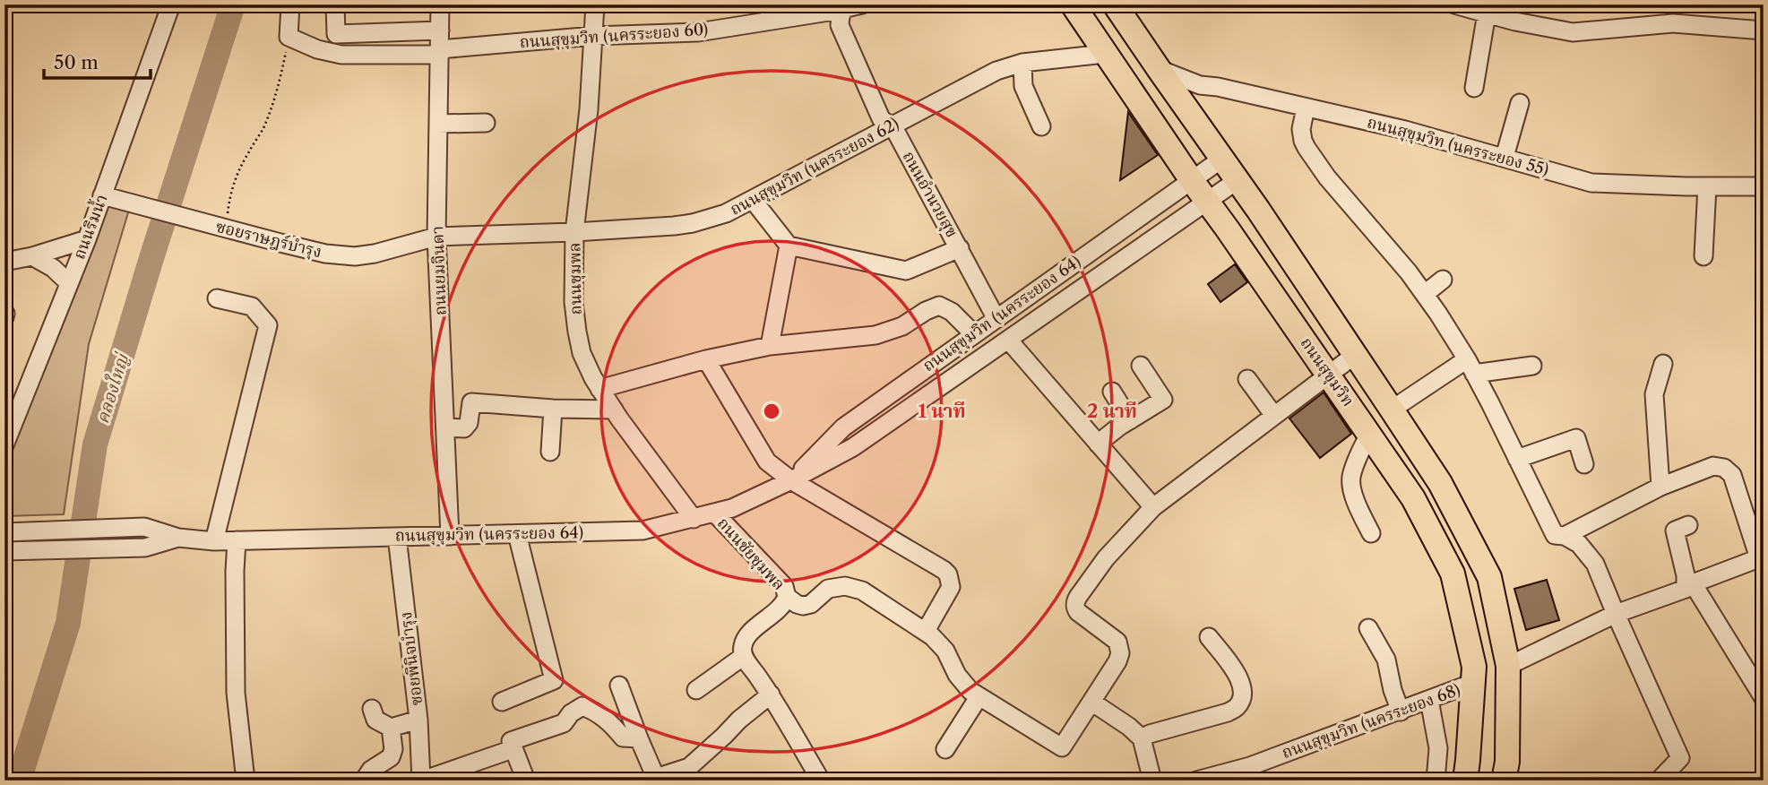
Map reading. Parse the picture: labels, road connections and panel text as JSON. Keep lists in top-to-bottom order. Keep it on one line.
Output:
{"streets":{"main road":["ถนนสุขุมวิท"],"street":["ถนนสุขุมวิท (นครระยอง 60)","ถนนสุขุมวิท (นครระยอง 55)","ถนนสุขุมวิท (นครระยอง 62)","ถนนอำนวยสุข","ถนนริมน้ำ","ซอยราษฎร์บำรุง","ถนนยมจินดา","ถนนชุมพล","ถนนสุขุมวิท (นครระยอง 64)","ถนนชัยชุมพล","ซอยพินิจบำรุง","ถนนสุขุมวิท (นครระยอง 68)"]},"crossings":[["ถนนสุขุมวิท (นครระยอง 60)","ถนนอำนวยสุข"],["ถนนสุขุมวิท (นครระยอง 60)","ถนนยมจินดา"],["ถนนสุขุมวิท (นครระยอง 60)","ถนนชุมพล"],["ถนนสุขุมวิท (นครระยอง 55)","ถนนสุขุมวิท"],["ถนนสุขุมวิท (นครระยอง 62)","ถนนอำนวยสุข"],["ถนนสุขุมวิท (นครระยอง 62)","ซอยราษฎร์บำรุง"],["ถนนสุขุมวิท (นครระยอง 62)","ถนนยมจินดา"],["ถนนสุขุมวิท (นครระยอง 62)","ถนนชุมพล"],["ถนนสุขุมวิท (นครระยอง 62)","ถนนสุขุมวิท"],["ถนนอำนวยสุข","ถนนสุขุมวิท (นครระยอง 64)"],["ถนนริมน้ำ","ซอยราษฎร์บำรุง"],["ซอยราษฎร์บำรุง","ถนนยมจินดา"],["ถนนยมจินดา","ถนนสุขุมวิท (นครระยอง 64)"],["ถนนชุมพล","ถนนสุขุมวิท (นครระยอง 64)"],["ถนนสุขุมวิท (นครระยอง 64)","ถนนสุขุมวิท"],["ถนนสุขุมวิท (นครระยอง 64)","ถนนชัยชุมพล"],["ถนนสุขุมวิท (นครระยอง 64)","ซอยพินิจบำรุง"],["ถนนสุขุมวิท","ถนนสุขุมวิท (นครระยอง 68)"]],"water":["คลองใหญ่"],"scale_bar":"50 m","rings":["1 นาที","2 นาที"]}
